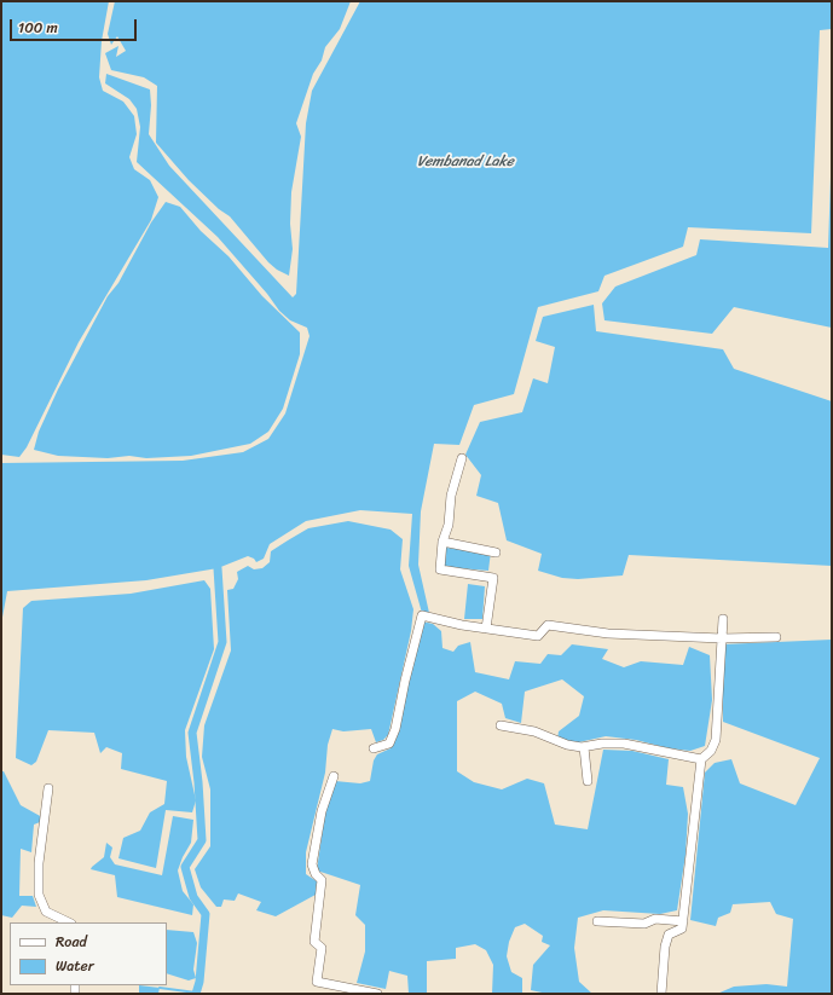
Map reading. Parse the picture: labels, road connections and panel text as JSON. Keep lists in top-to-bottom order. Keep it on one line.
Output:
{"water":["Vembanad Lake"],"legend":["Road","Water"],"scale_bar":"100 m"}
